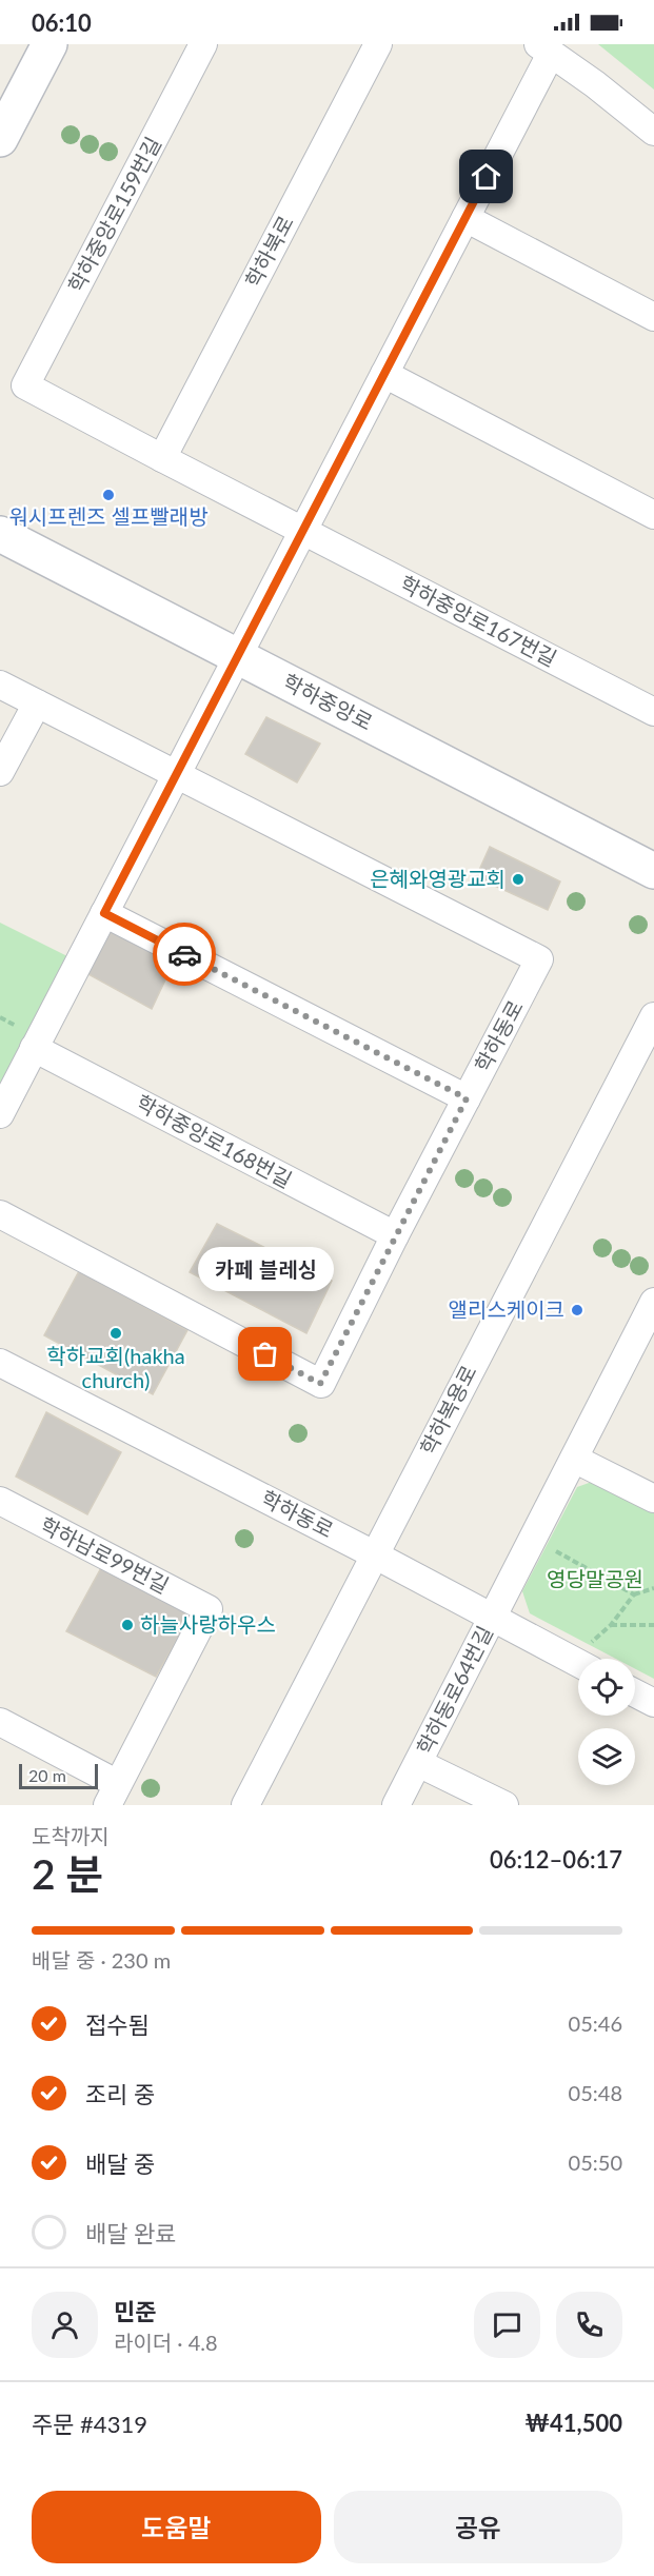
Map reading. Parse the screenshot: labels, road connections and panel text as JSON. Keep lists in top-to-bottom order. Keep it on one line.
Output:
{"streets":{"street":["학하중앙로159번길","학하북로","학하중앙로167번길","학하중앙로","학하동로","학하중앙로168번길","학하복용로","학하남로99번길","학하동로64번길"]},"crossings":[["학하중앙로159번길","학하중앙로167번길"],["학하북로","학하중앙로167번길"],["학하동로","학하중앙로168번길"],["학하동로","학하복용로"],["학하동로","학하동로64번길"]],"parks":["영당말공원"],"places":["워시프렌즈 셀프빨래방","은혜와영광교회","앨리스케이크","학하교회(hakha church)","카페 블레싱","하늘사랑하우스"],"scale_bar":"20 m","page":{"status":"06:10","bubble":"카페 블레싱","scale":"20 m","heading":["2 분","도착까지","06:12–06:17"],"panel":["민준","라이더 · 4.8","주문 #4319","₩41,500"],"bar":"배달 중 · 230 m","list":[["접수됨","05:46"],["조리 중","05:48"],["배달 중","05:50"],"배달 완료"],"buttons":["도움말","공유"]}}
